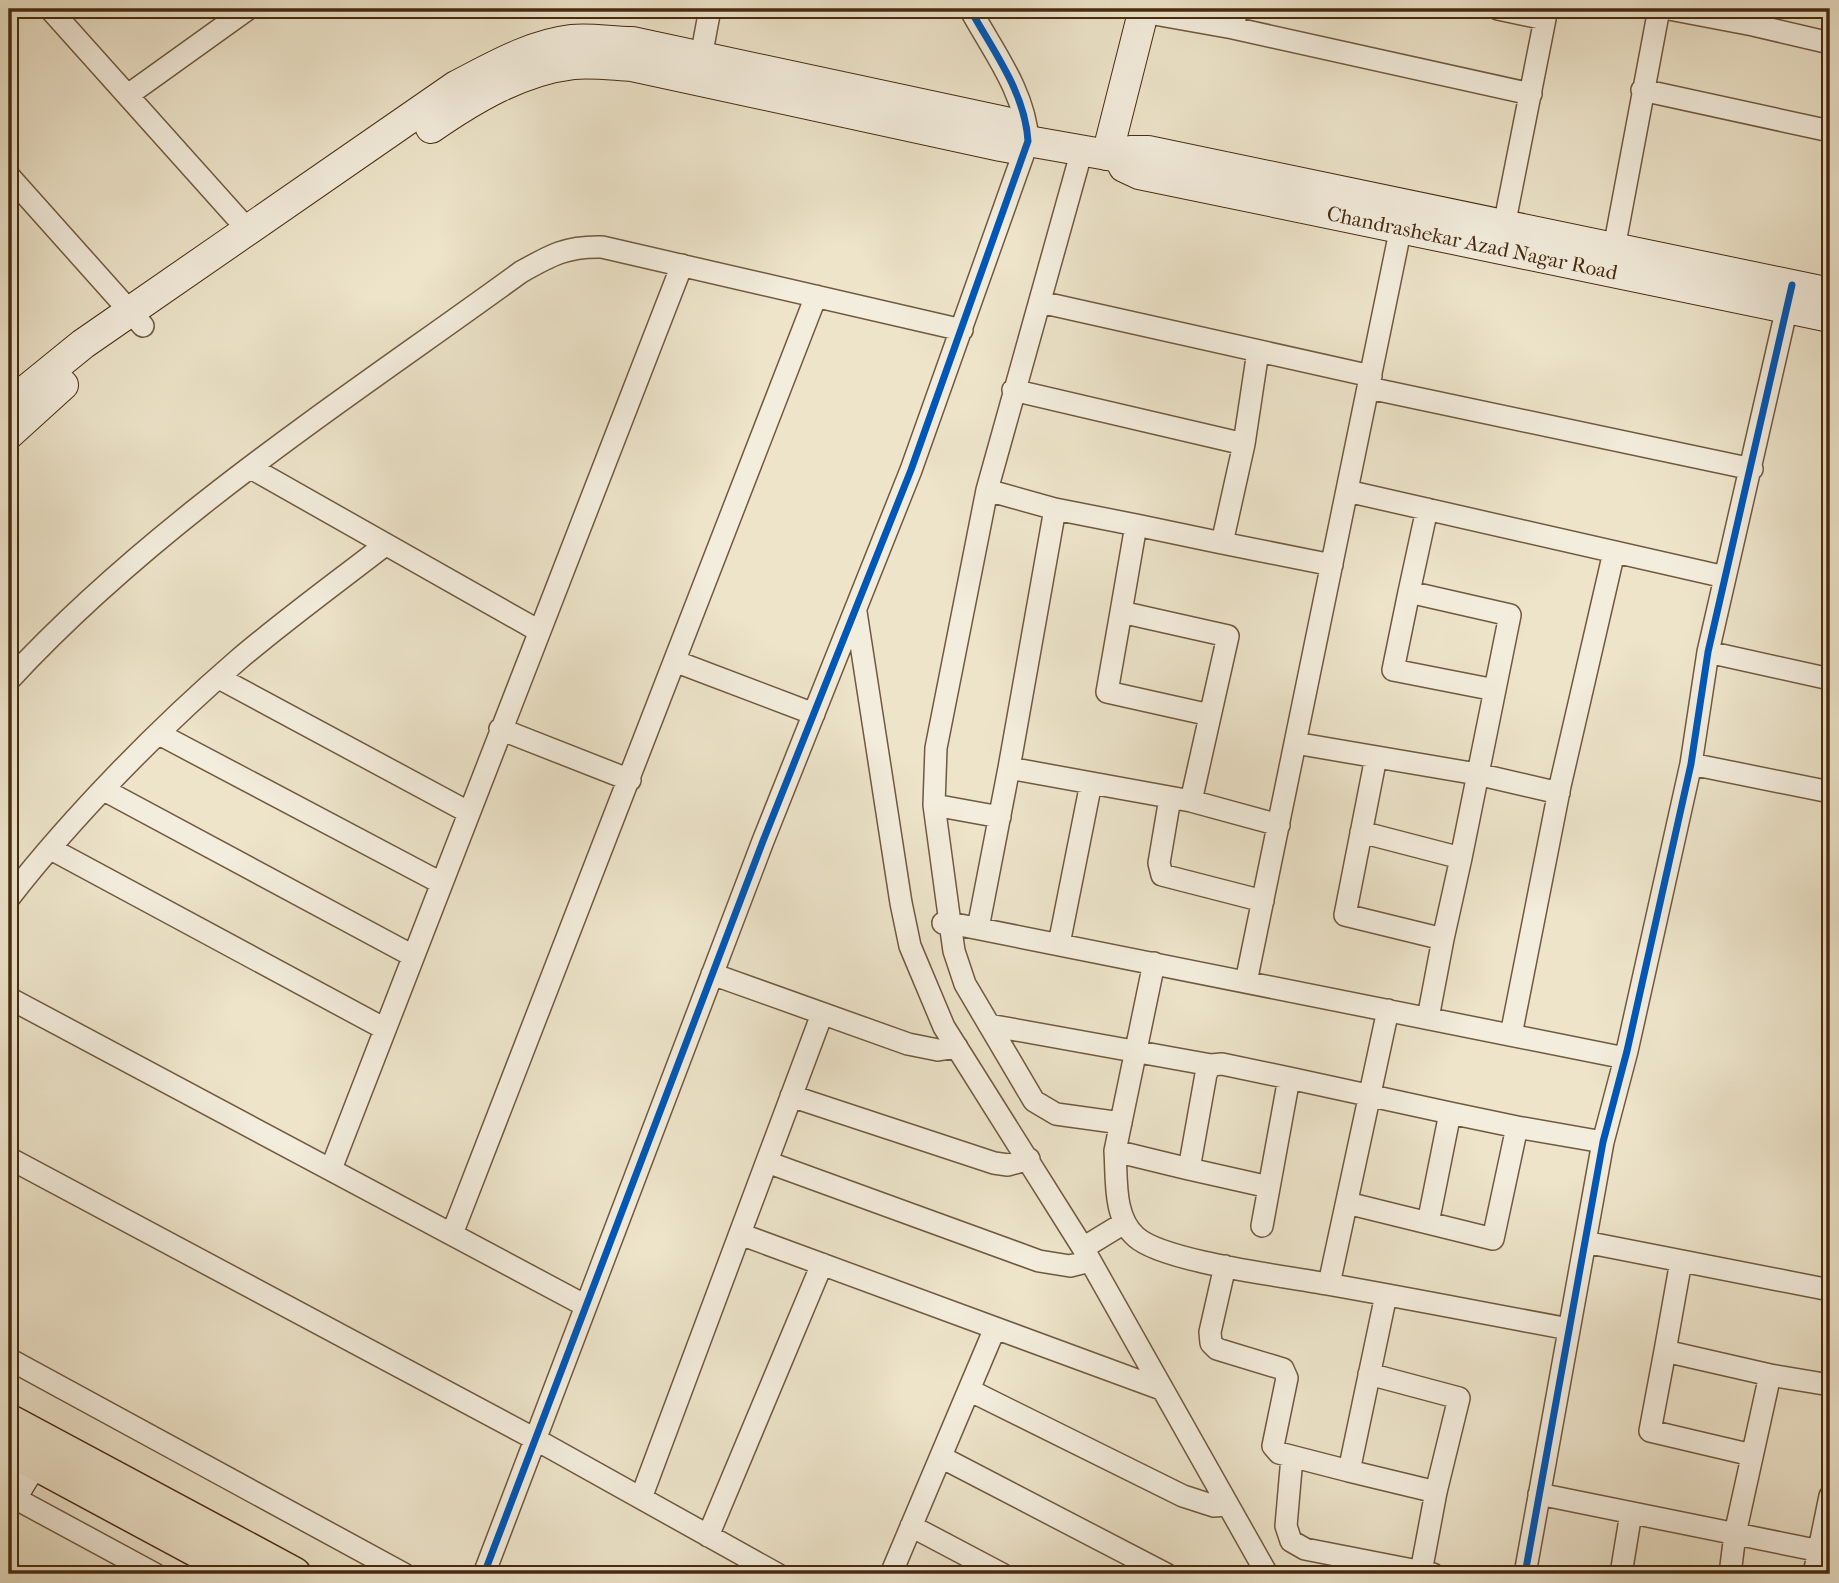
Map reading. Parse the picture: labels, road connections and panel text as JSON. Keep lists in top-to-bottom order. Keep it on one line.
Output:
{"streets":{"street":["Chandrashekar Azad Nagar Road"]}}
